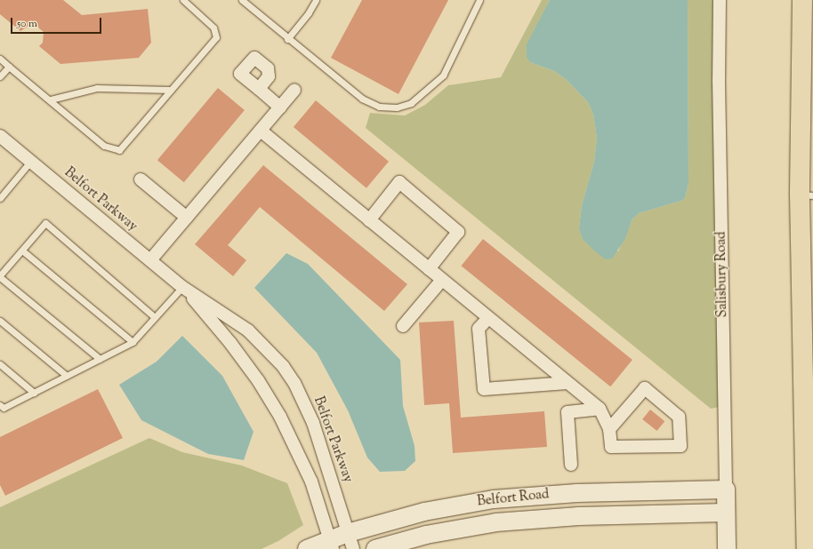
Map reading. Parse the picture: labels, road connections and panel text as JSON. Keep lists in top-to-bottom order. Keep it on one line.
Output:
{"streets":{"street":["Belfort Parkway","Salisbury Road","Belfort Road"]},"crossings":[["Belfort Parkway","Belfort Road"],["Salisbury Road","Belfort Road"]],"scale_bar":"50 m"}
